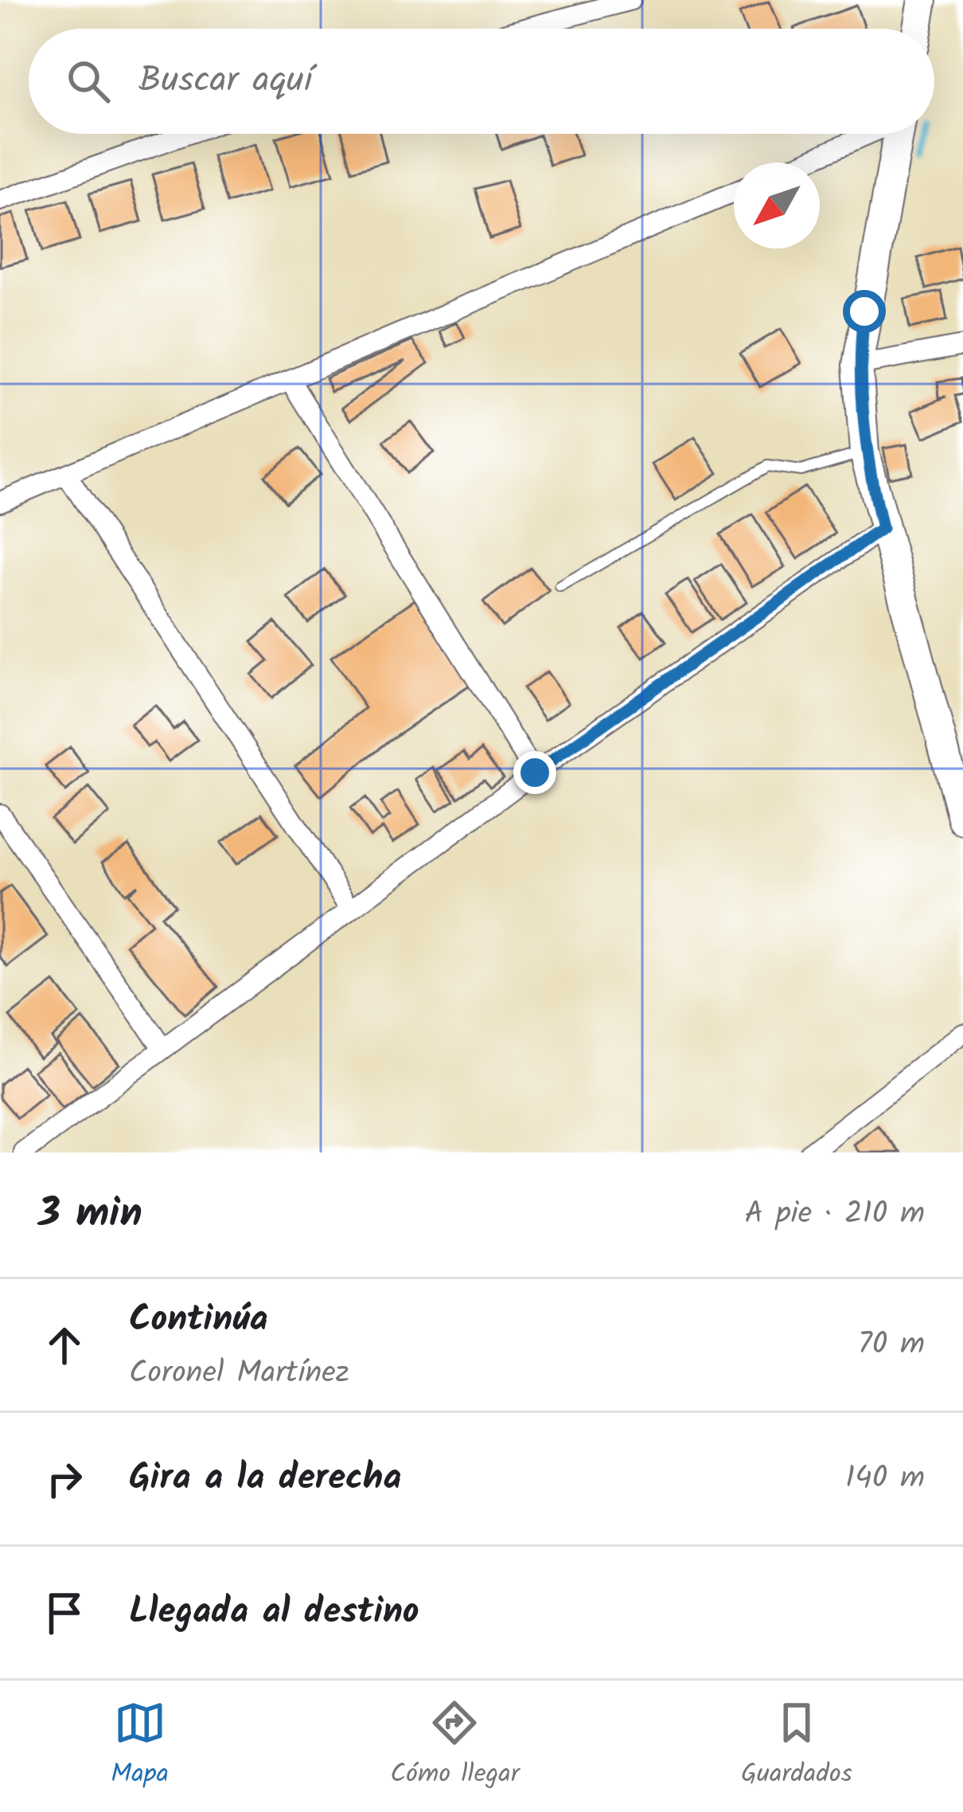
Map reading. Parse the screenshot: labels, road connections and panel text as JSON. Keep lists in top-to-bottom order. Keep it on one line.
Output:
{"north":"bottom left","page":{"search":"Buscar aquí","heading":["3 min","A pie · 210 m"],"list":[["Continúa","Coronel Martínez","70 m"],["Gira a la derecha","140 m"],"Llegada al destino"],"nav":["Mapa","Cómo llegar","Guardados"]}}
